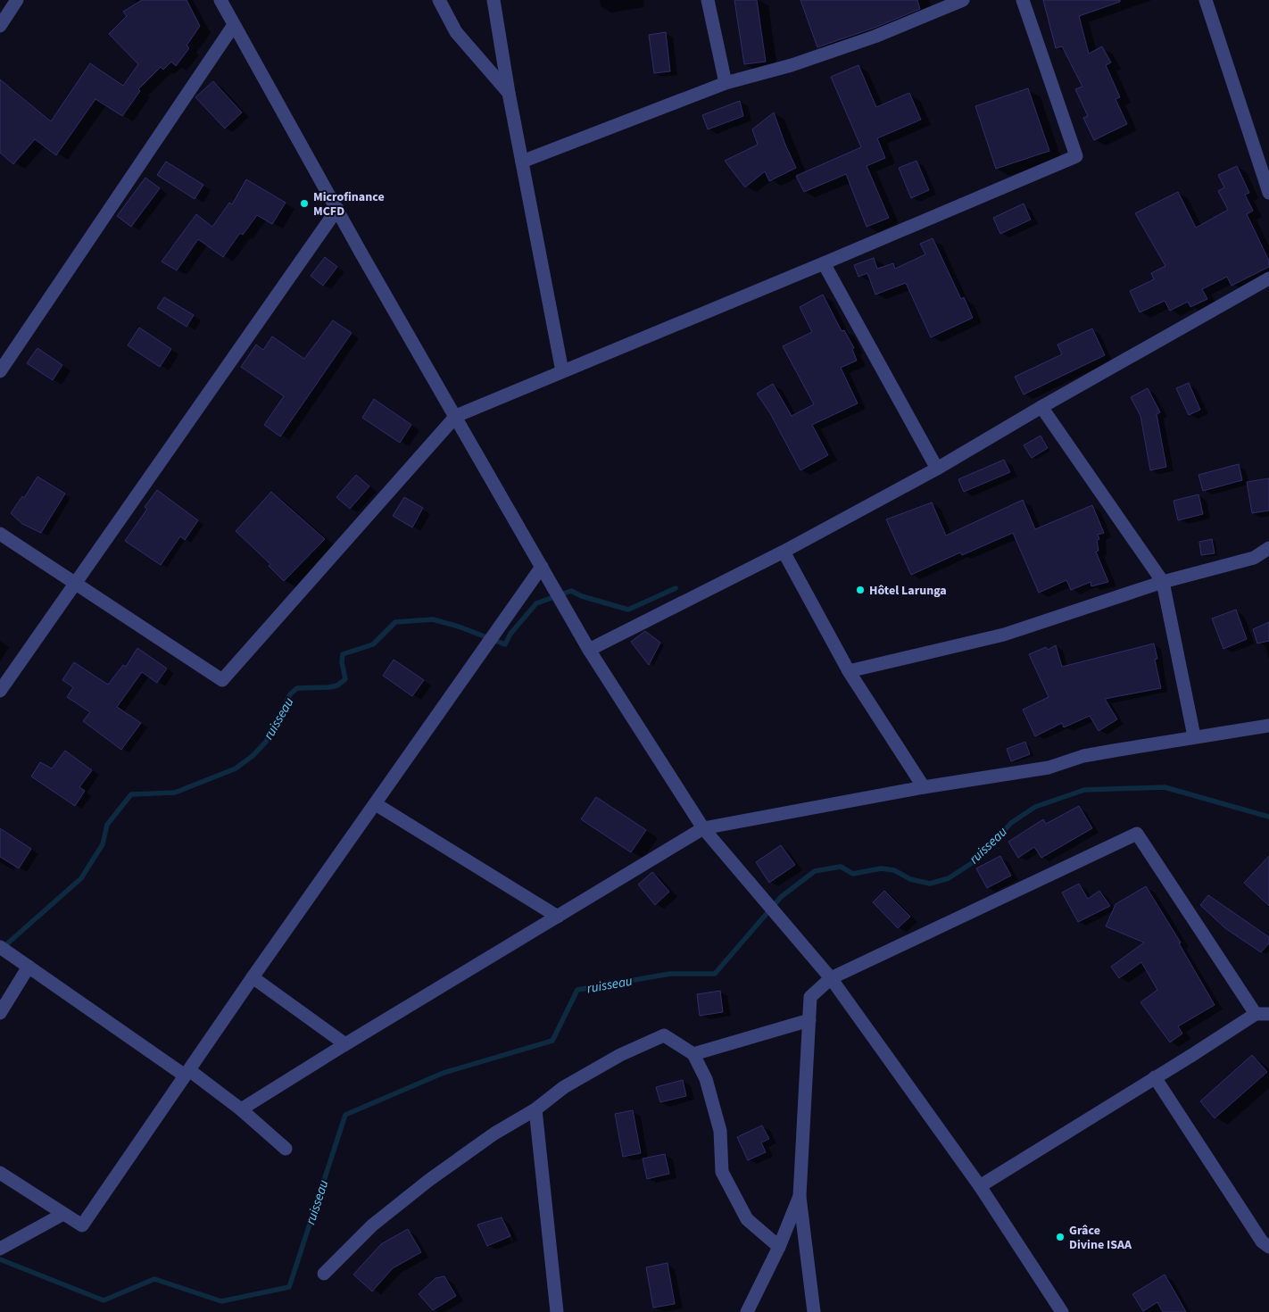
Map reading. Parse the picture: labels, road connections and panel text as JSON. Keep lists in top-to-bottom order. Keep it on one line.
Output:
{"water":["ruisseau"],"places":["Microfinance MCFD","Hôtel Larunga","Grâce Divine ISAA"]}
